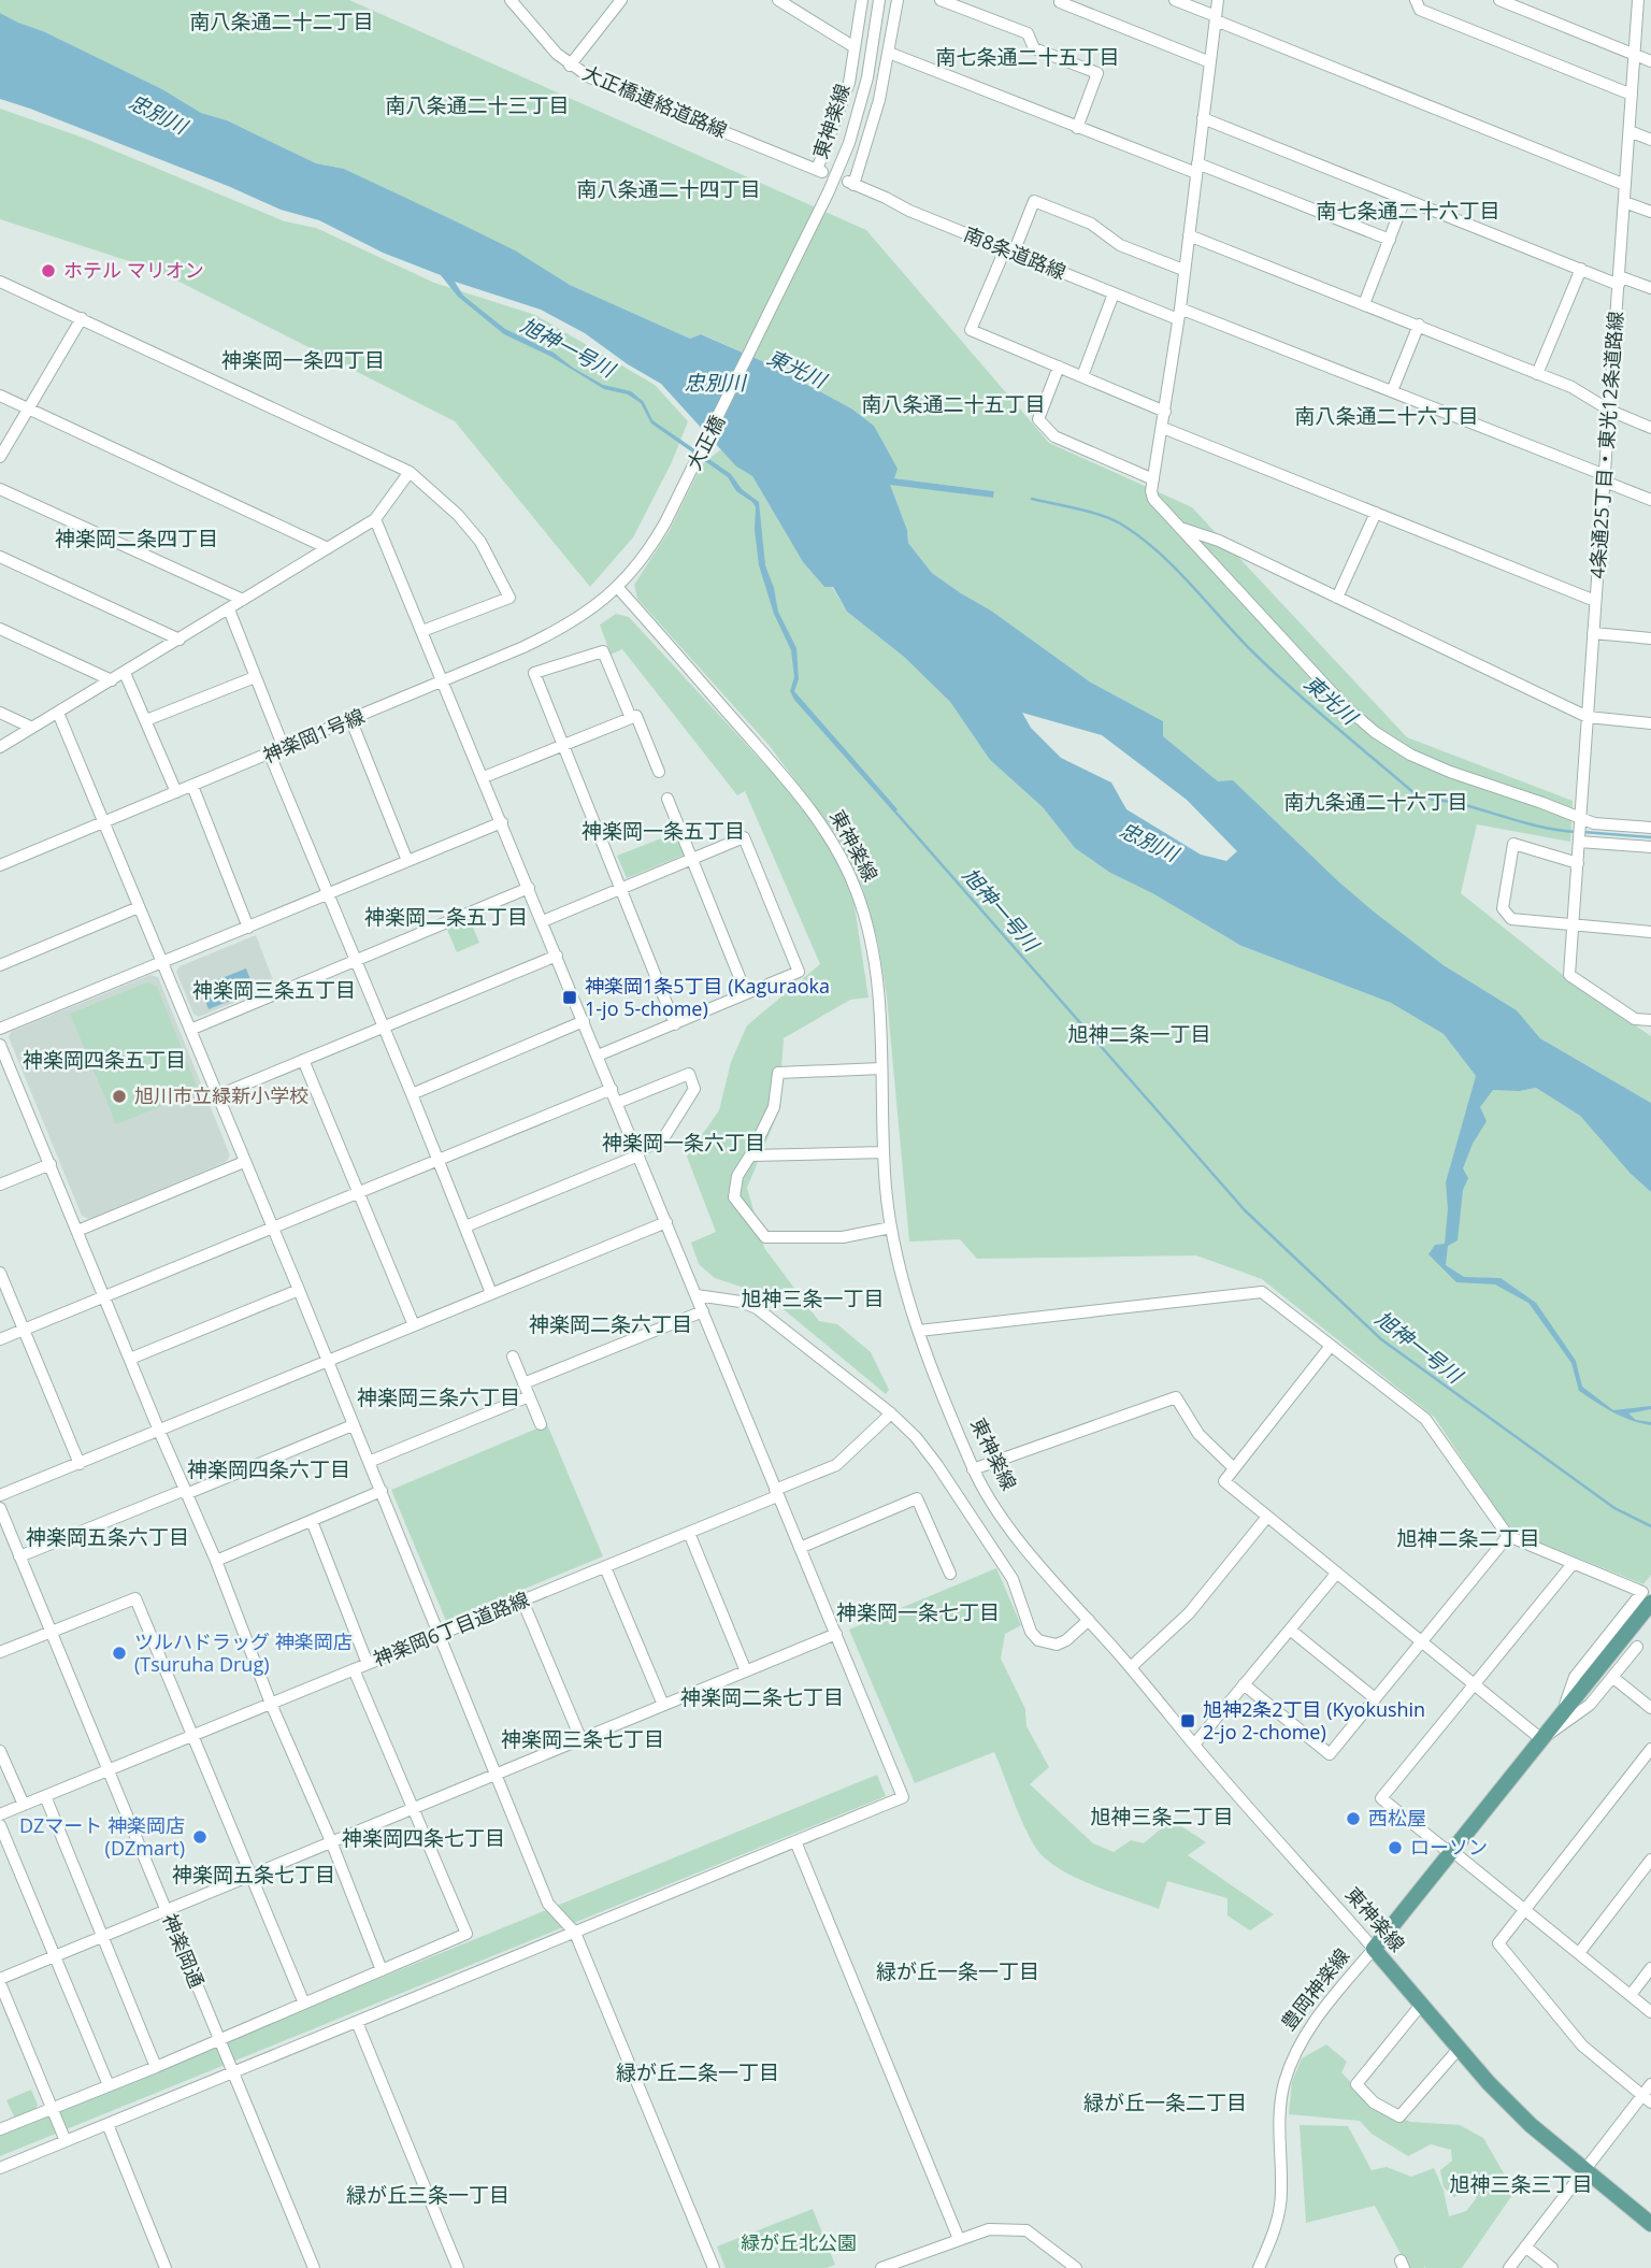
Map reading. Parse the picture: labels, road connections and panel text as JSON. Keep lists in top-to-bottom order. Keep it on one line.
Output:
{"streets":{"main road":["東神楽線","豊岡神楽線"],"street":["大正橋連絡道路線","南8条道路線","大正橋","4条通25丁目・東光12条道路線","神楽岡1号線","神楽岡6丁目道路線","神楽岡通"]},"crossings":[["東神楽線","大正橋"],["東神楽線","神楽岡1号線"],["東神楽線","豊岡神楽線"],["南8条道路線","4条通25丁目・東光12条道路線"],["大正橋","神楽岡1号線"],["神楽岡6丁目道路線","神楽岡通"]],"districts":["南八条通二十二丁目","南七条通二十五丁目","南八条通二十三丁目","南八条通二十四丁目","南七条通二十六丁目","神楽岡一条四丁目","南八条通二十五丁目","南八条通二十六丁目","神楽岡二条四丁目","南九条通二十六丁目","神楽岡一条五丁目","神楽岡二条五丁目","神楽岡三条五丁目","旭神二条一丁目","神楽岡四条五丁目","神楽岡一条六丁目","旭神三条一丁目","神楽岡二条六丁目","神楽岡三条六丁目","神楽岡四条六丁目","神楽岡五条六丁目","旭神二条二丁目","神楽岡一条七丁目","神楽岡二条七丁目","神楽岡三条七丁目","旭神三条二丁目","神楽岡四条七丁目","神楽岡五条七丁目","緑が丘一条一丁目","緑が丘二条一丁目","緑が丘一条二丁目","旭神三条三丁目","緑が丘三条一丁目"],"water":["忠別川","旭神一号川","東光川"],"parks":["緑が丘北公園"],"places":{"other":["ホテル マリオン","旭川市立緑新小学校","ツルハドラッグ 神楽岡店 (Tsuruha Drug)","西松屋","DZマート 神楽岡店 (DZmart)","ローソン"],"transit":["神楽岡1条5丁目 (Kaguraoka 1-jo 5-chome)","旭神2条2丁目 (Kyokushin 2-jo 2-chome)"]}}
